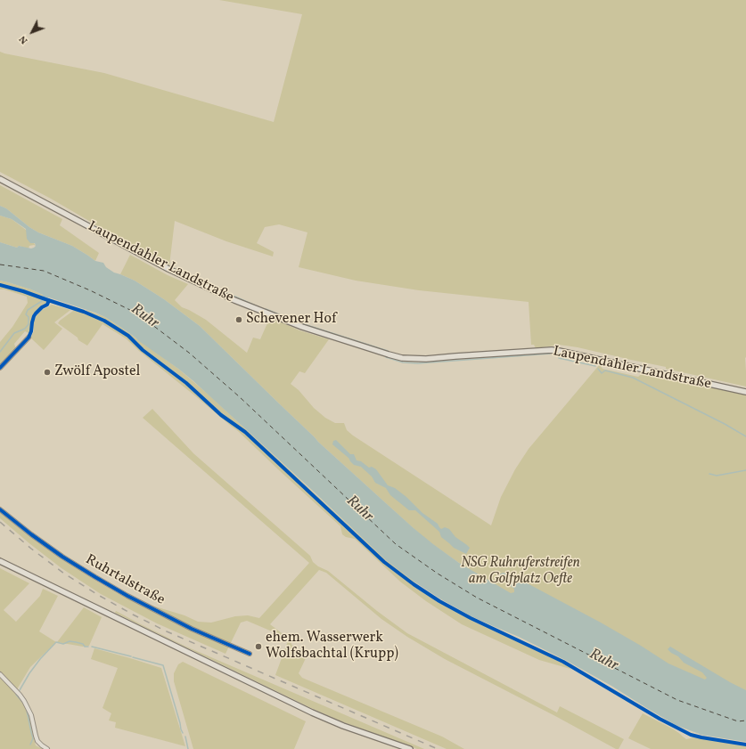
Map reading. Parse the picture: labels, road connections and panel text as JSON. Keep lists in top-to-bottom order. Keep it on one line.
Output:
{"streets":{"main road":["Laupendahler Landstraße"],"street":["Ruhrtalstraße"]},"water":["Ruhr"],"parks":["NSG Ruhruferstreifen am Golfplatz Oefte"],"places":["Schevener Hof","Zwölf Apostel","ehem. Wasserwerk Wolfsbachtal (Krupp)"],"north":"bottom left"}
